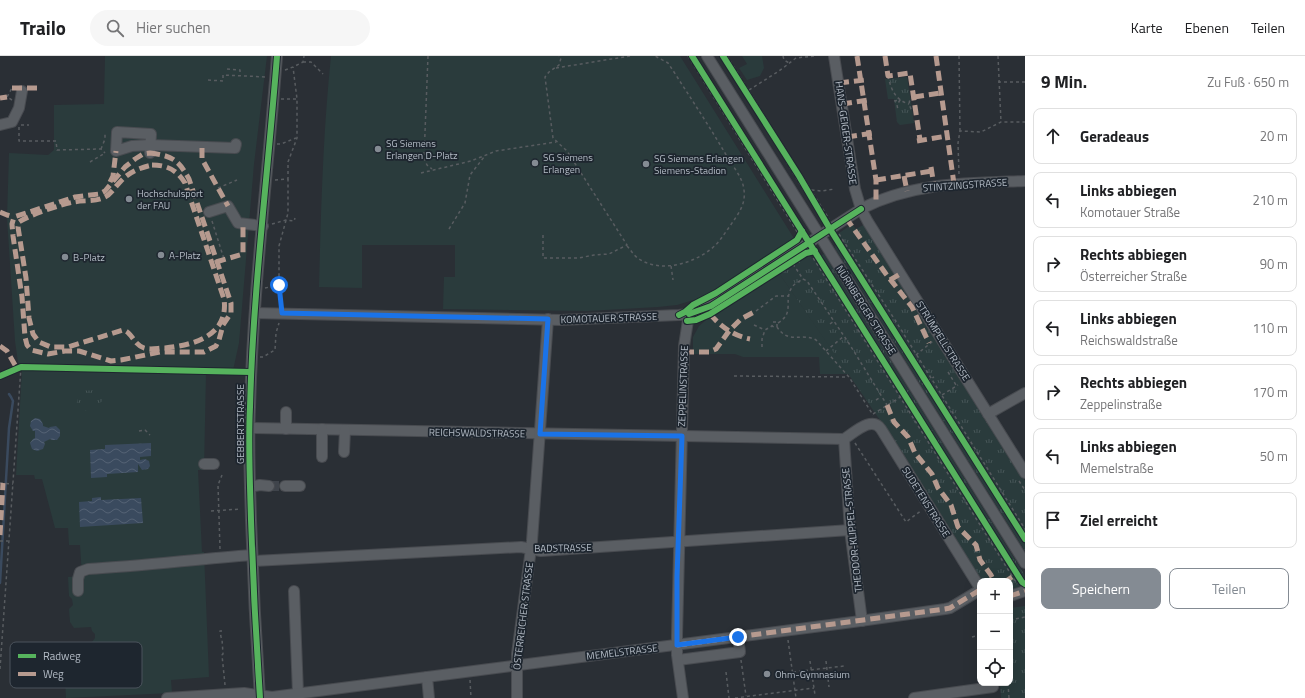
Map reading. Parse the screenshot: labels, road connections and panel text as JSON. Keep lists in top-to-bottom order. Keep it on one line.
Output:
{"streets":{"street":["HANS-GEIGER-STRASSE","STINTZINGSTRASSE","NÜRNBERGER STRASSE","KOMOTAUER STRASSE","STRÜMPELLSTRASSE","ZEPPELINSTRASSE","GEBBERTSTRASSE","REICHSWALDSTRASSE","SUDETENSTRASSE","THEODOR-KLIPPEL-STRASSE","BADSTRASSE","ÖSTERREICHER STRASSE","MEMELSTRASSE"]},"crossings":[["HANS-GEIGER-STRASSE","STINTZINGSTRASSE"],["HANS-GEIGER-STRASSE","STRÜMPELLSTRASSE"],["STINTZINGSTRASSE","NÜRNBERGER STRASSE"],["STINTZINGSTRASSE","KOMOTAUER STRASSE"],["STINTZINGSTRASSE","STRÜMPELLSTRASSE"],["NÜRNBERGER STRASSE","KOMOTAUER STRASSE"],["KOMOTAUER STRASSE","ZEPPELINSTRASSE"],["KOMOTAUER STRASSE","GEBBERTSTRASSE"],["KOMOTAUER STRASSE","ÖSTERREICHER STRASSE"],["ZEPPELINSTRASSE","REICHSWALDSTRASSE"],["ZEPPELINSTRASSE","BADSTRASSE"],["ZEPPELINSTRASSE","MEMELSTRASSE"],["GEBBERTSTRASSE","REICHSWALDSTRASSE"],["GEBBERTSTRASSE","BADSTRASSE"],["GEBBERTSTRASSE","MEMELSTRASSE"],["REICHSWALDSTRASSE","THEODOR-KLIPPEL-STRASSE"],["REICHSWALDSTRASSE","ÖSTERREICHER STRASSE"],["THEODOR-KLIPPEL-STRASSE","BADSTRASSE"],["THEODOR-KLIPPEL-STRASSE","MEMELSTRASSE"],["BADSTRASSE","ÖSTERREICHER STRASSE"],["ÖSTERREICHER STRASSE","MEMELSTRASSE"]],"places":["SG Siemens Erlangen D-Platz","SG Siemens Erlangen","SG Siemens Erlangen Siemens-Stadion","Hochschulsport der FAU","A-Platz","B-Platz","Ohm-Gymnasium"],"legend":["Radweg","Weg"],"page":{"header":"Trailo","search":"Hier suchen","nav":["Karte","Ebenen","Teilen"],"heading":["9 Min.","Zu Fuß · 650 m"],"list":[["Geradeaus","20 m"],["Links abbiegen","Komotauer Straße","210 m"],["Rechts abbiegen","Österreicher Straße","90 m"],["Links abbiegen","Reichswaldstraße","110 m"],["Rechts abbiegen","Zeppelinstraße","170 m"],["Links abbiegen","Memelstraße","50 m"],"Ziel erreicht"],"buttons":["Speichern","Teilen"],"map_buttons":["+","−"]}}
